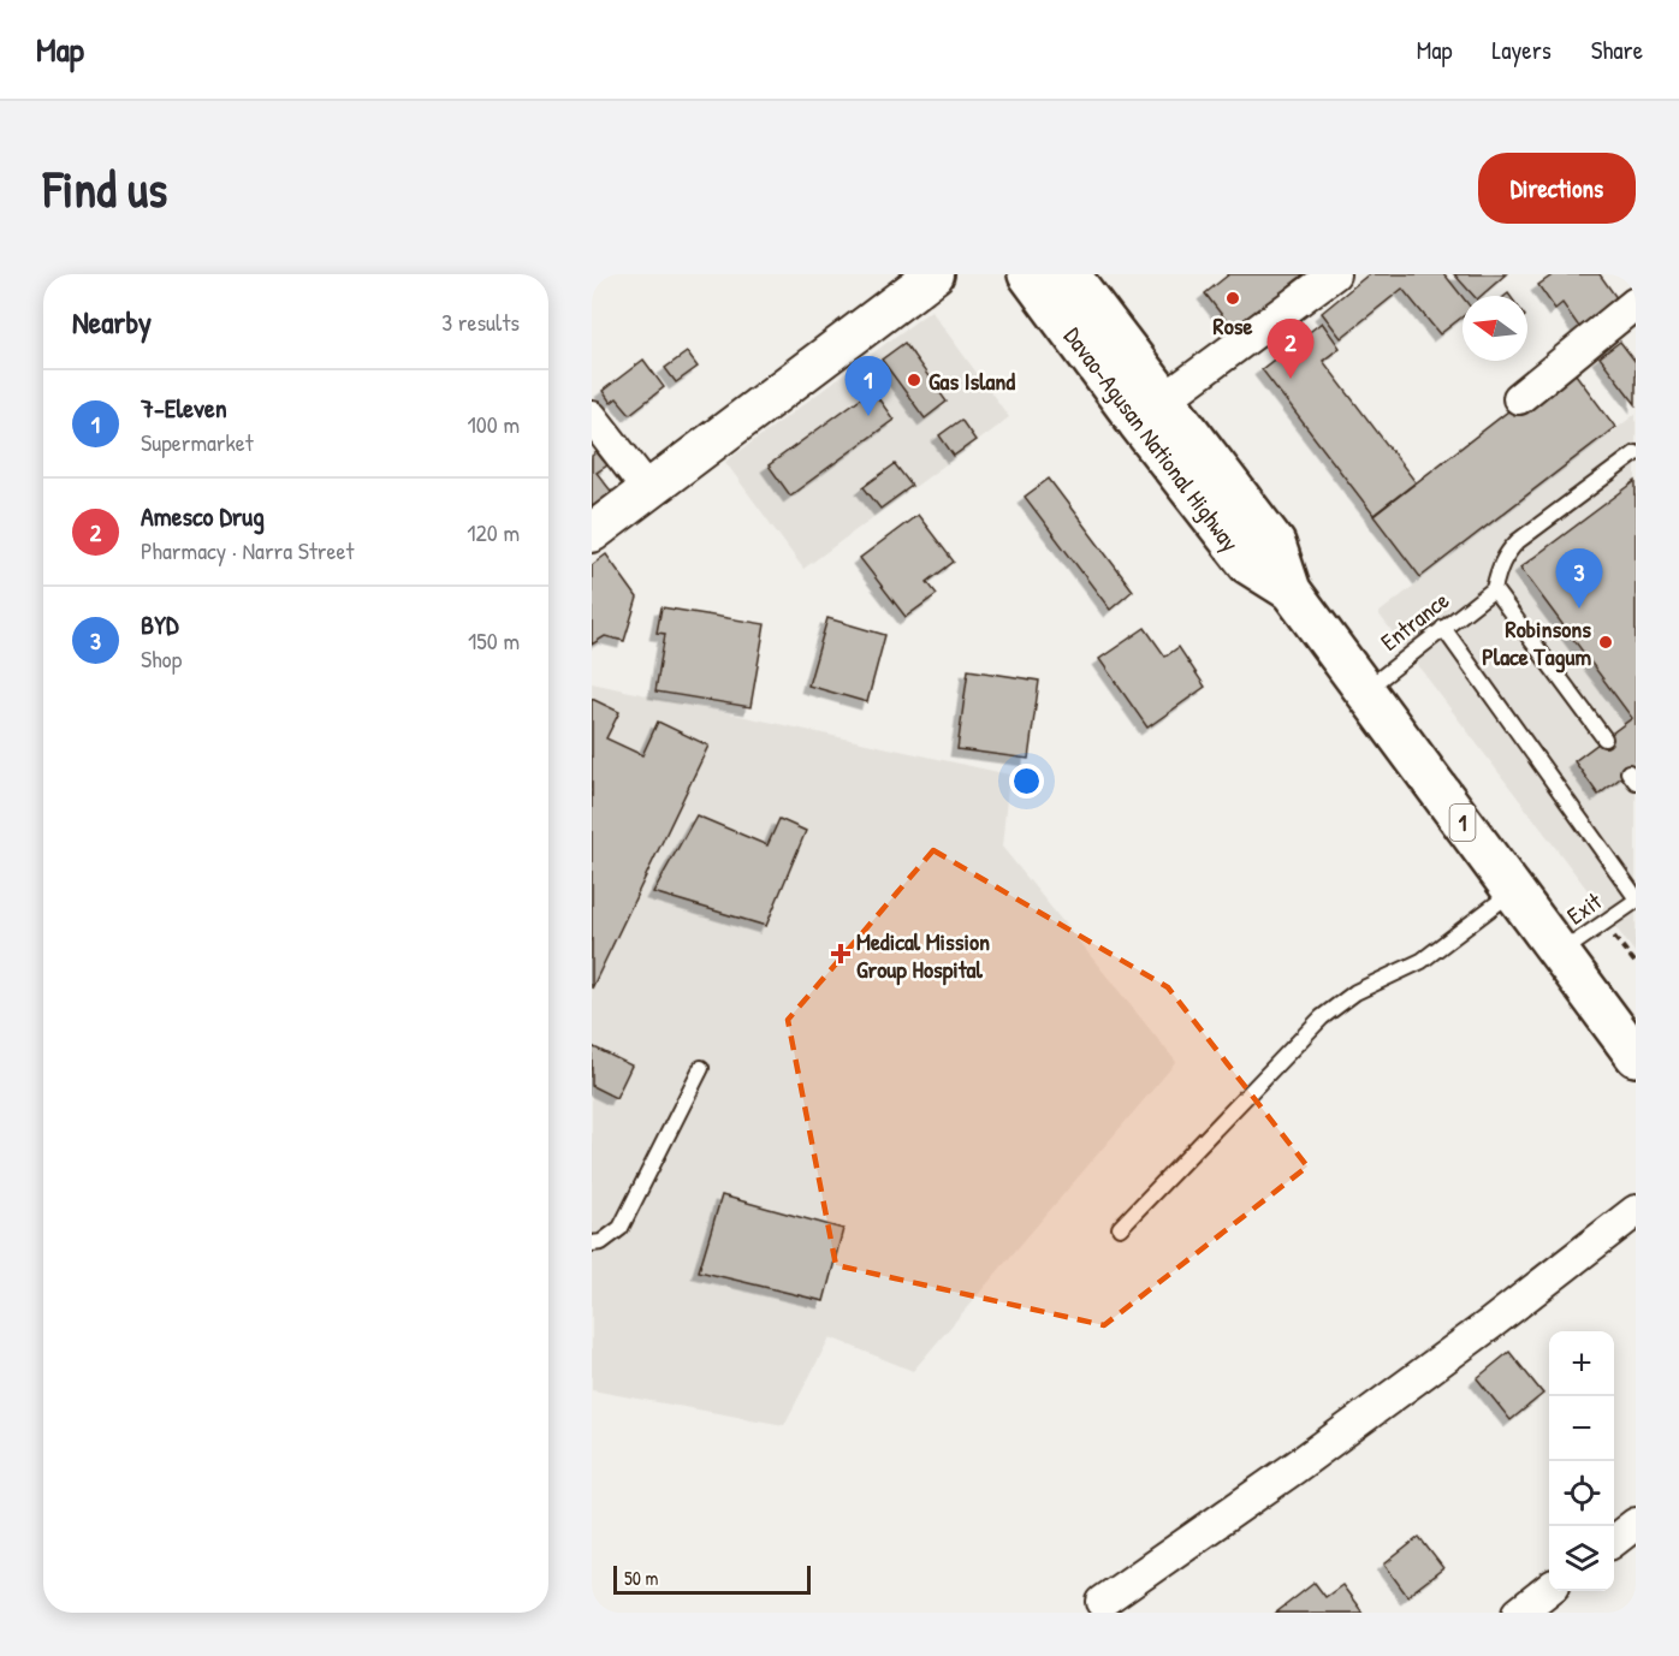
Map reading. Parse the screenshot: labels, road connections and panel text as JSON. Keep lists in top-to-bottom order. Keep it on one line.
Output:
{"streets":{"highway":["Davao-Agusan National Highway","1"],"lane":["Entrance","Exit"]},"crossings":[["Davao-Agusan National Highway","Entrance"],["Davao-Agusan National Highway","Exit"]],"places":{"other":["Rose","Gas Island","Robinsons Place Tagum"],"health":["Medical Mission Group Hospital"]},"scale_bar":"50 m","north":"left","page":{"header":"Map","nav":["Map","Layers","Share"],"buttons":"Directions","title":"Find us","heading":["Nearby","3 results"],"pins":["2","1","3"],"list":[{"mark":"1","name":"7-Eleven","note":"Supermarket","value":"100 m"},{"mark":"2","name":"Amesco Drug","note":"Pharmacy · Narra Street","value":"120 m"},{"mark":"3","name":"BYD","note":"Shop","value":"150 m"}],"map_buttons":["+","−"],"scale":"50 m"}}
